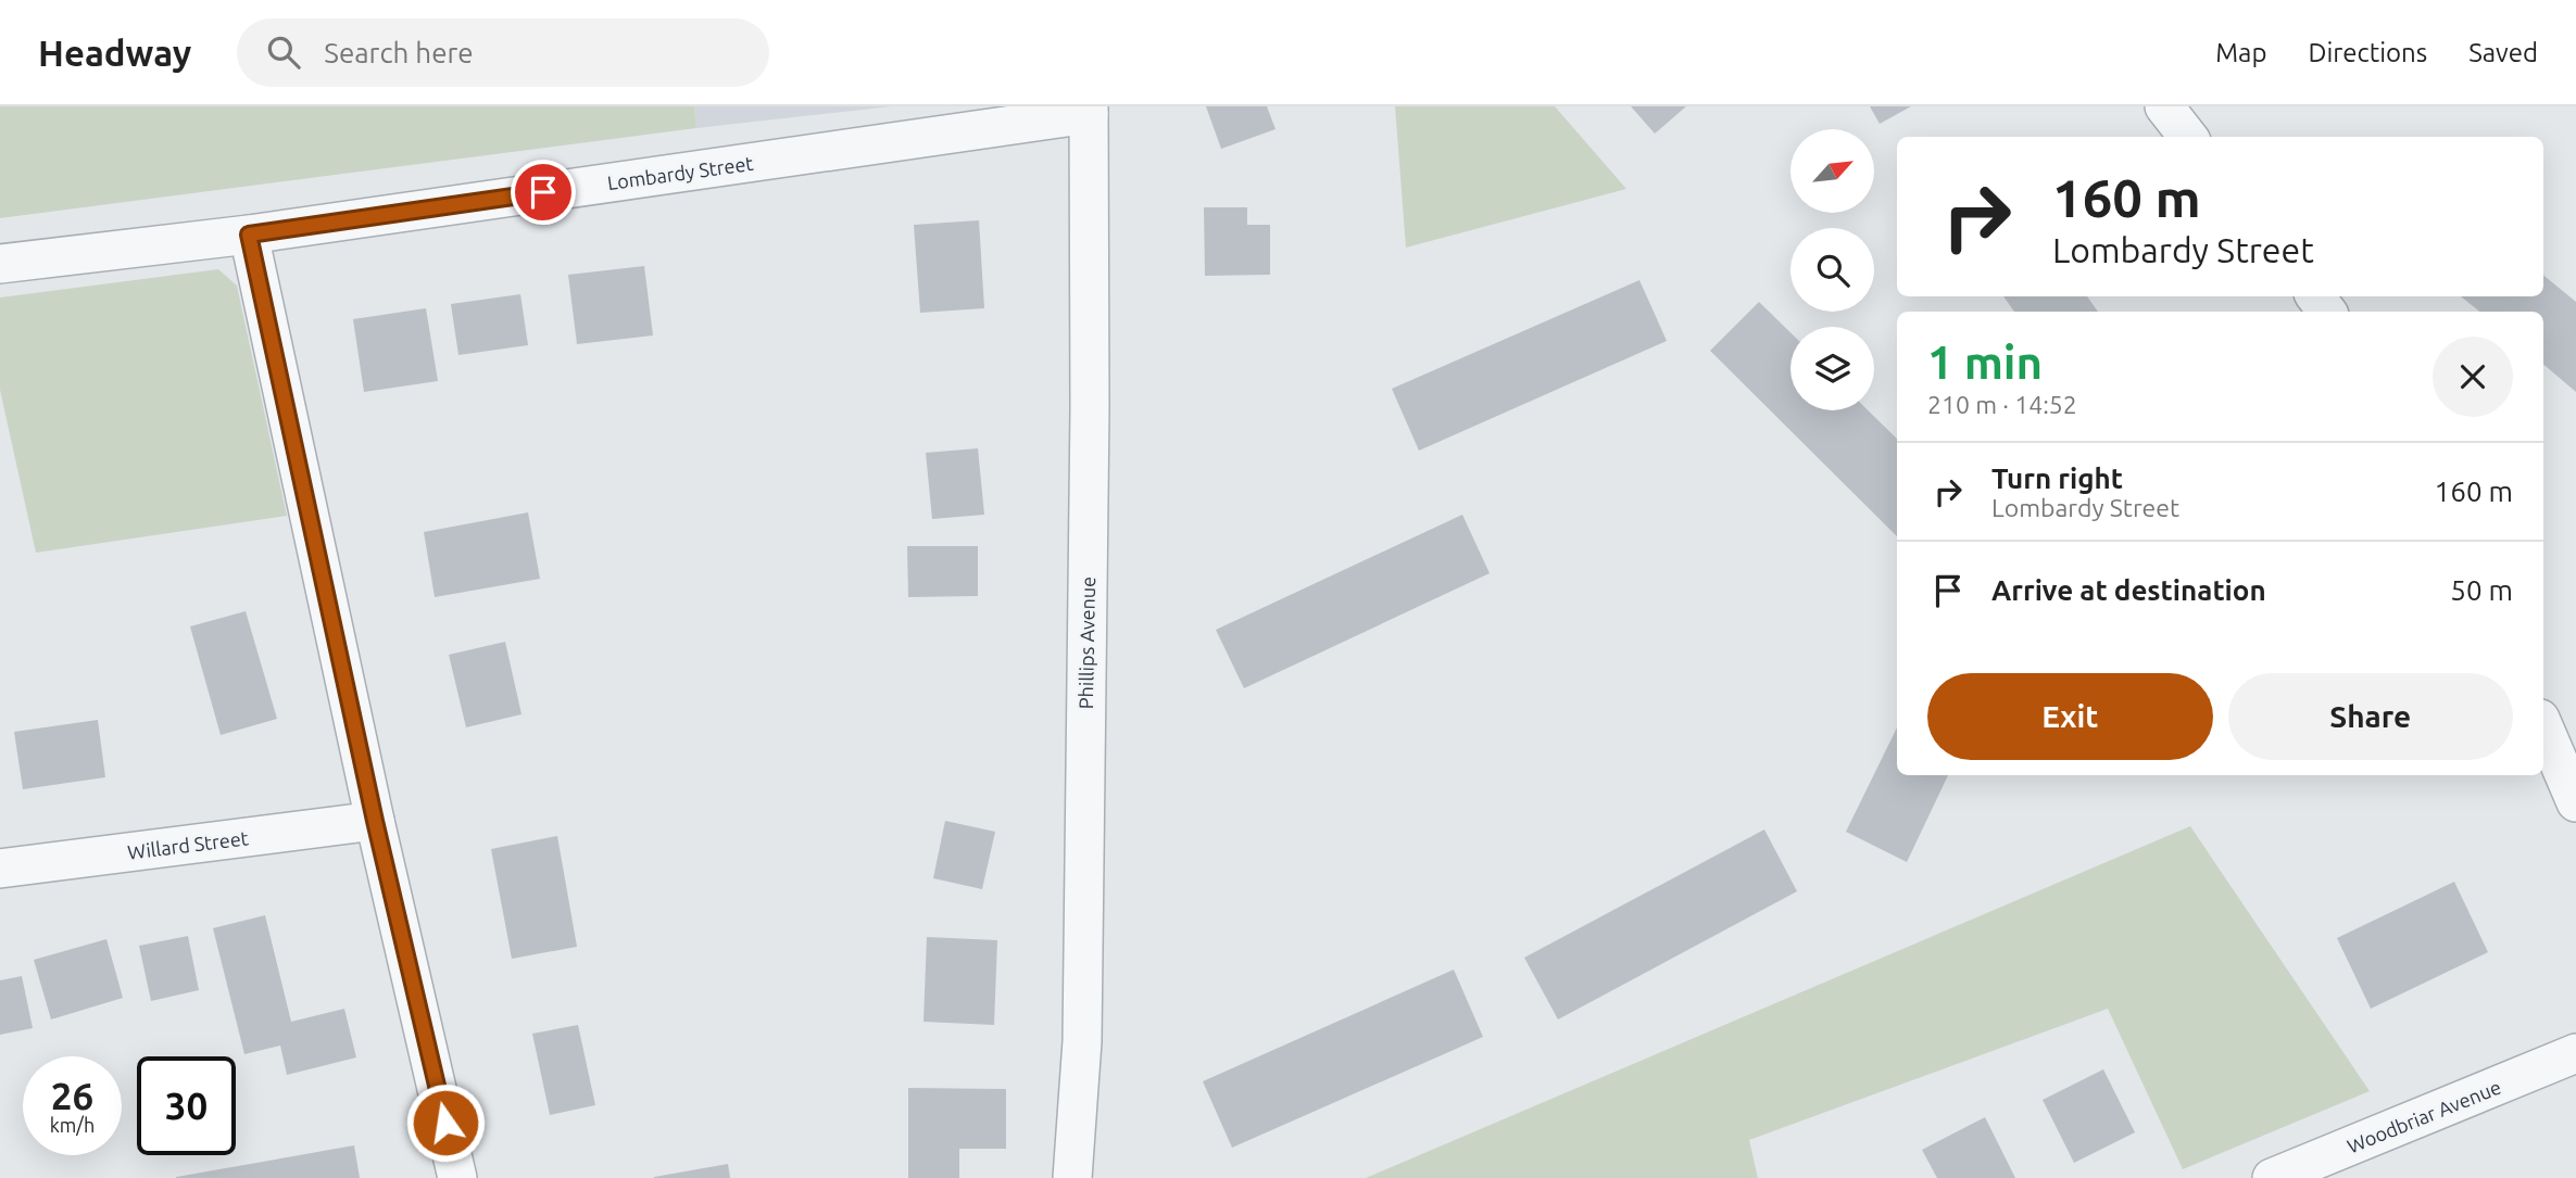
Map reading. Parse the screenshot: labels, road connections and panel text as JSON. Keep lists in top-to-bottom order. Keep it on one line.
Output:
{"streets":{"street":["Lombardy Street","Phillips Avenue","Willard Street","Woodbriar Avenue"]},"crossings":[["Lombardy Street","Phillips Avenue"]],"north":"top right","page":{"header":"Headway","search":"Search here","nav":["Map","Directions","Saved"],"turn":["160 m","Lombardy Street"],"heading":["1 min","210 m · 14:52"],"list":[{"name":"Turn right","note":"Lombardy Street","value":"160 m"},{"name":"Arrive at destination","value":"50 m"}],"buttons":["Exit","Share"],"speed":"26 km/h","limit":"30"}}
